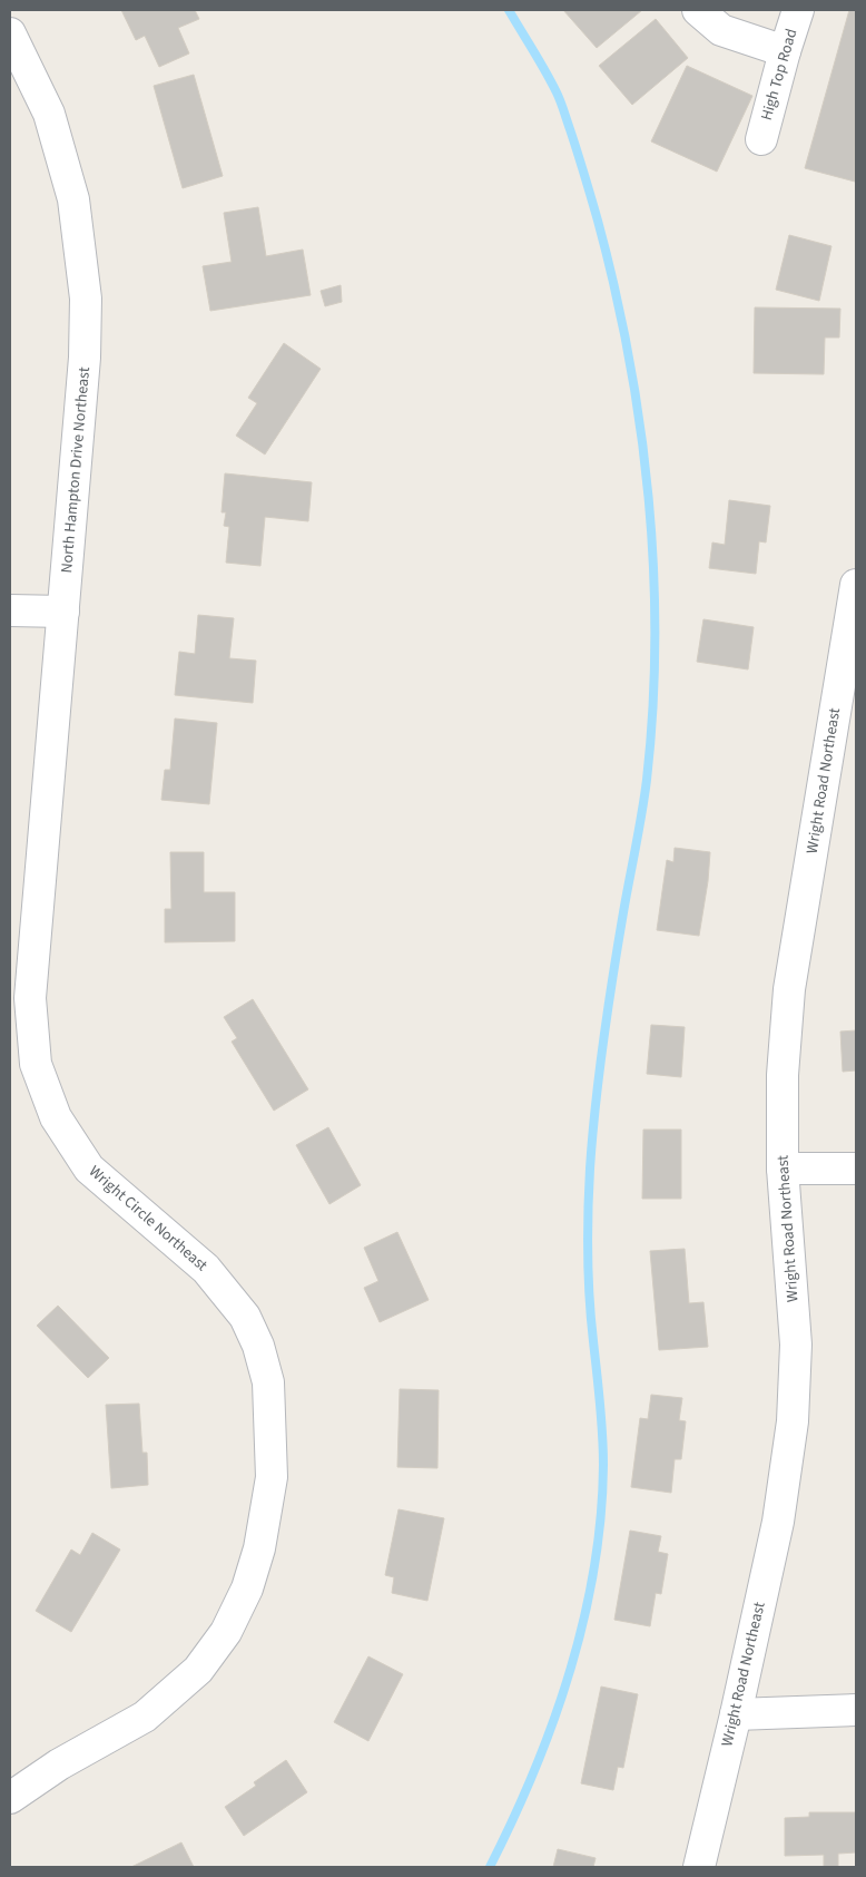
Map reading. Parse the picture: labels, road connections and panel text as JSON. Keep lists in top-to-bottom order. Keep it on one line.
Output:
{"streets":{"street":["High Top Road","North Hampton Drive Northeast","Wright Road Northeast","Wright Circle Northeast"]},"crossings":[["North Hampton Drive Northeast","Wright Circle Northeast"]]}
